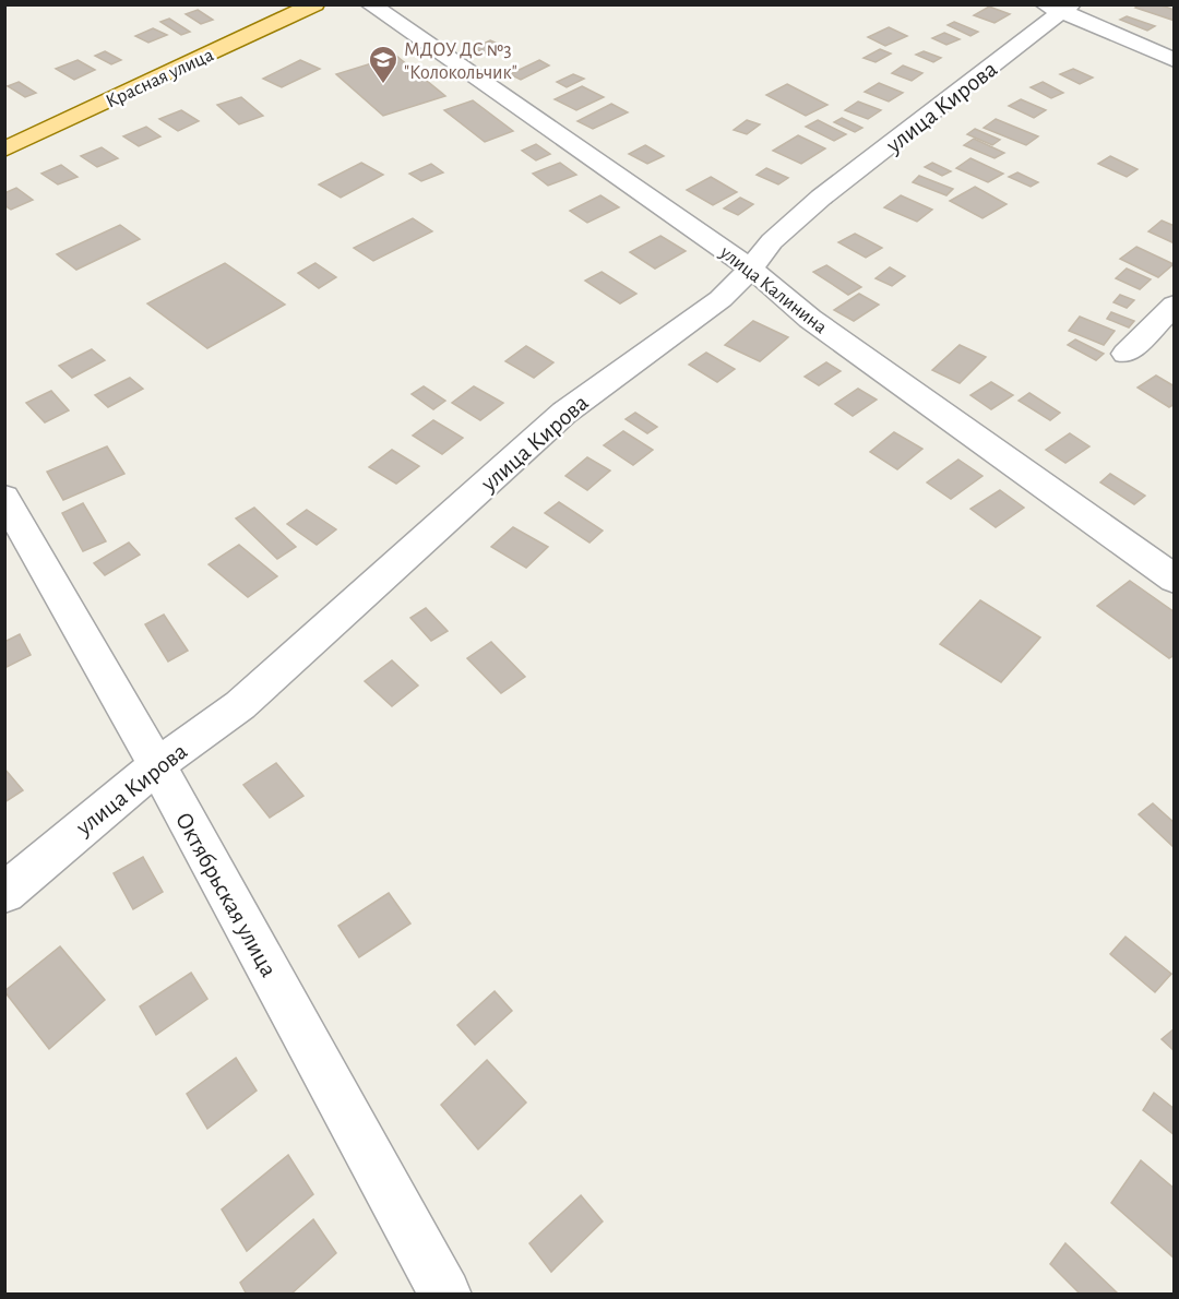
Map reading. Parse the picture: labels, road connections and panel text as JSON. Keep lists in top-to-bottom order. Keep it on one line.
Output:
{"streets":{"main road":["Красная улица"],"street":["улица Кирова","улица Калинина","Октябрьская улица"]},"crossings":[["улица Кирова","улица Калинина"],["улица Кирова","Октябрьская улица"]],"places":{"school or university":["МДОУ ДС №3 \"Колокольчик\""]}}
